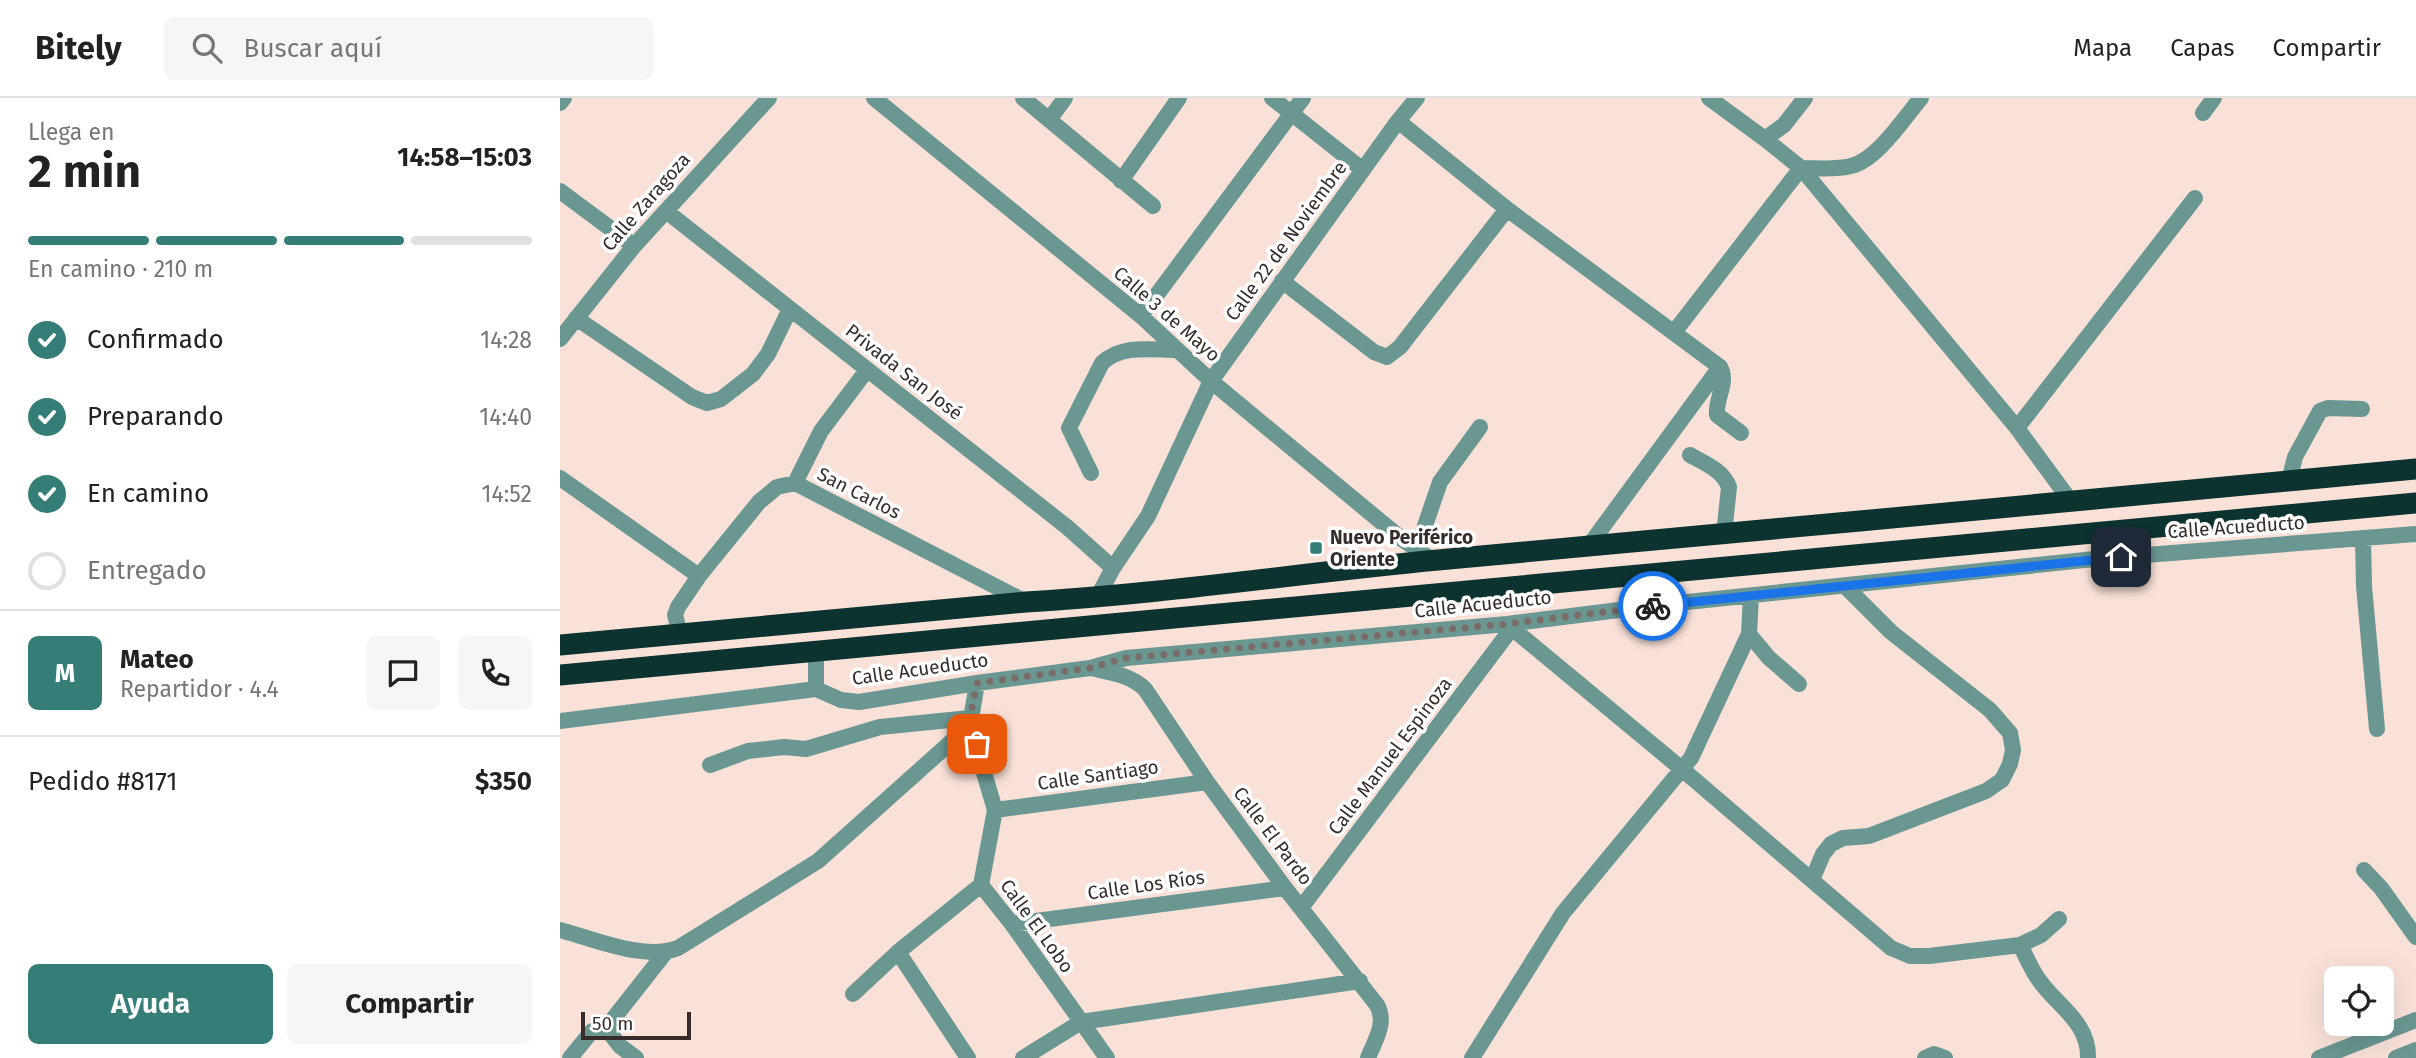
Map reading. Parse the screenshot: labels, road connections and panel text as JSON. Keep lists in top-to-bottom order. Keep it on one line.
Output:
{"streets":{"street":["Calle Zaragoza","Calle 22 de Noviembre","Calle 3 de Mayo","Privada San José","San Carlos","Calle Acueducto","Calle Manuel Espinoza","Calle Santiago","Calle El Pardo","Calle Los Ríos","Calle El Lobo"]},"crossings":[["Calle Zaragoza","Privada San José"],["Calle 22 de Noviembre","Calle 3 de Mayo"],["Calle 22 de Noviembre","Privada San José"],["Calle Acueducto","Calle Manuel Espinoza"],["Calle Acueducto","Calle El Pardo"],["Calle Acueducto","Calle El Lobo"],["Calle Manuel Espinoza","Calle El Pardo"],["Calle Santiago","Calle El Pardo"],["Calle Santiago","Calle El Lobo"],["Calle El Pardo","Calle Los Ríos"],["Calle Los Ríos","Calle El Lobo"]],"places":{"transit":["Nuevo Periférico Oriente"]},"scale_bar":"50 m","page":{"header":"Bitely","search":"Buscar aquí","nav":["Mapa","Capas","Compartir"],"heading":["2 min","Llega en","14:58–15:03"],"panel":["Mateo","Repartidor · 4.4","Pedido #8171","$350"],"bar":"En camino · 210 m","list":[["Confirmado","14:28"],["Preparando","14:40"],["En camino","14:52"],"Entregado"],"round":"M","buttons":["Ayuda","Compartir"],"scale":"50 m"}}
